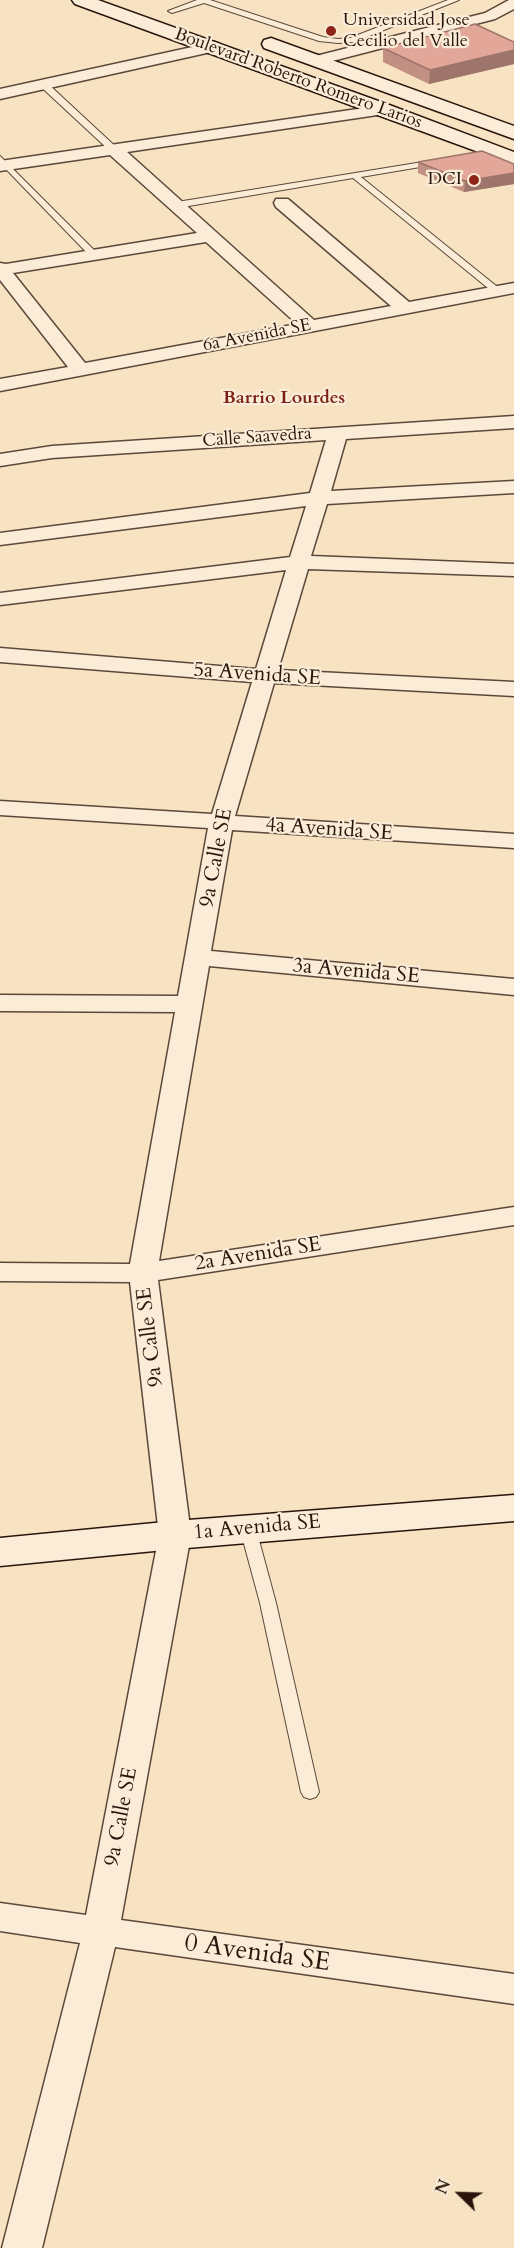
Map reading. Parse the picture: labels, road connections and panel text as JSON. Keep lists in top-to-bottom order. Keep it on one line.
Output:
{"streets":{"main road":["Boulevard Roberto Romero Larios","1a Avenida SE"],"street":["6a Avenida SE","Calle Saavedra","5a Avenida SE","4a Avenida SE","9a Calle SE","3a Avenida SE","2a Avenida SE","0 Avenida SE"]},"crossings":[["Calle Saavedra","9a Calle SE"],["5a Avenida SE","9a Calle SE"],["4a Avenida SE","9a Calle SE"],["9a Calle SE","3a Avenida SE"],["9a Calle SE","2a Avenida SE"],["9a Calle SE","1a Avenida SE"],["9a Calle SE","0 Avenida SE"]],"districts":["Barrio Lourdes"],"places":["Universidad Jose Cecilio del Valle","DCI"],"north":"top left"}
